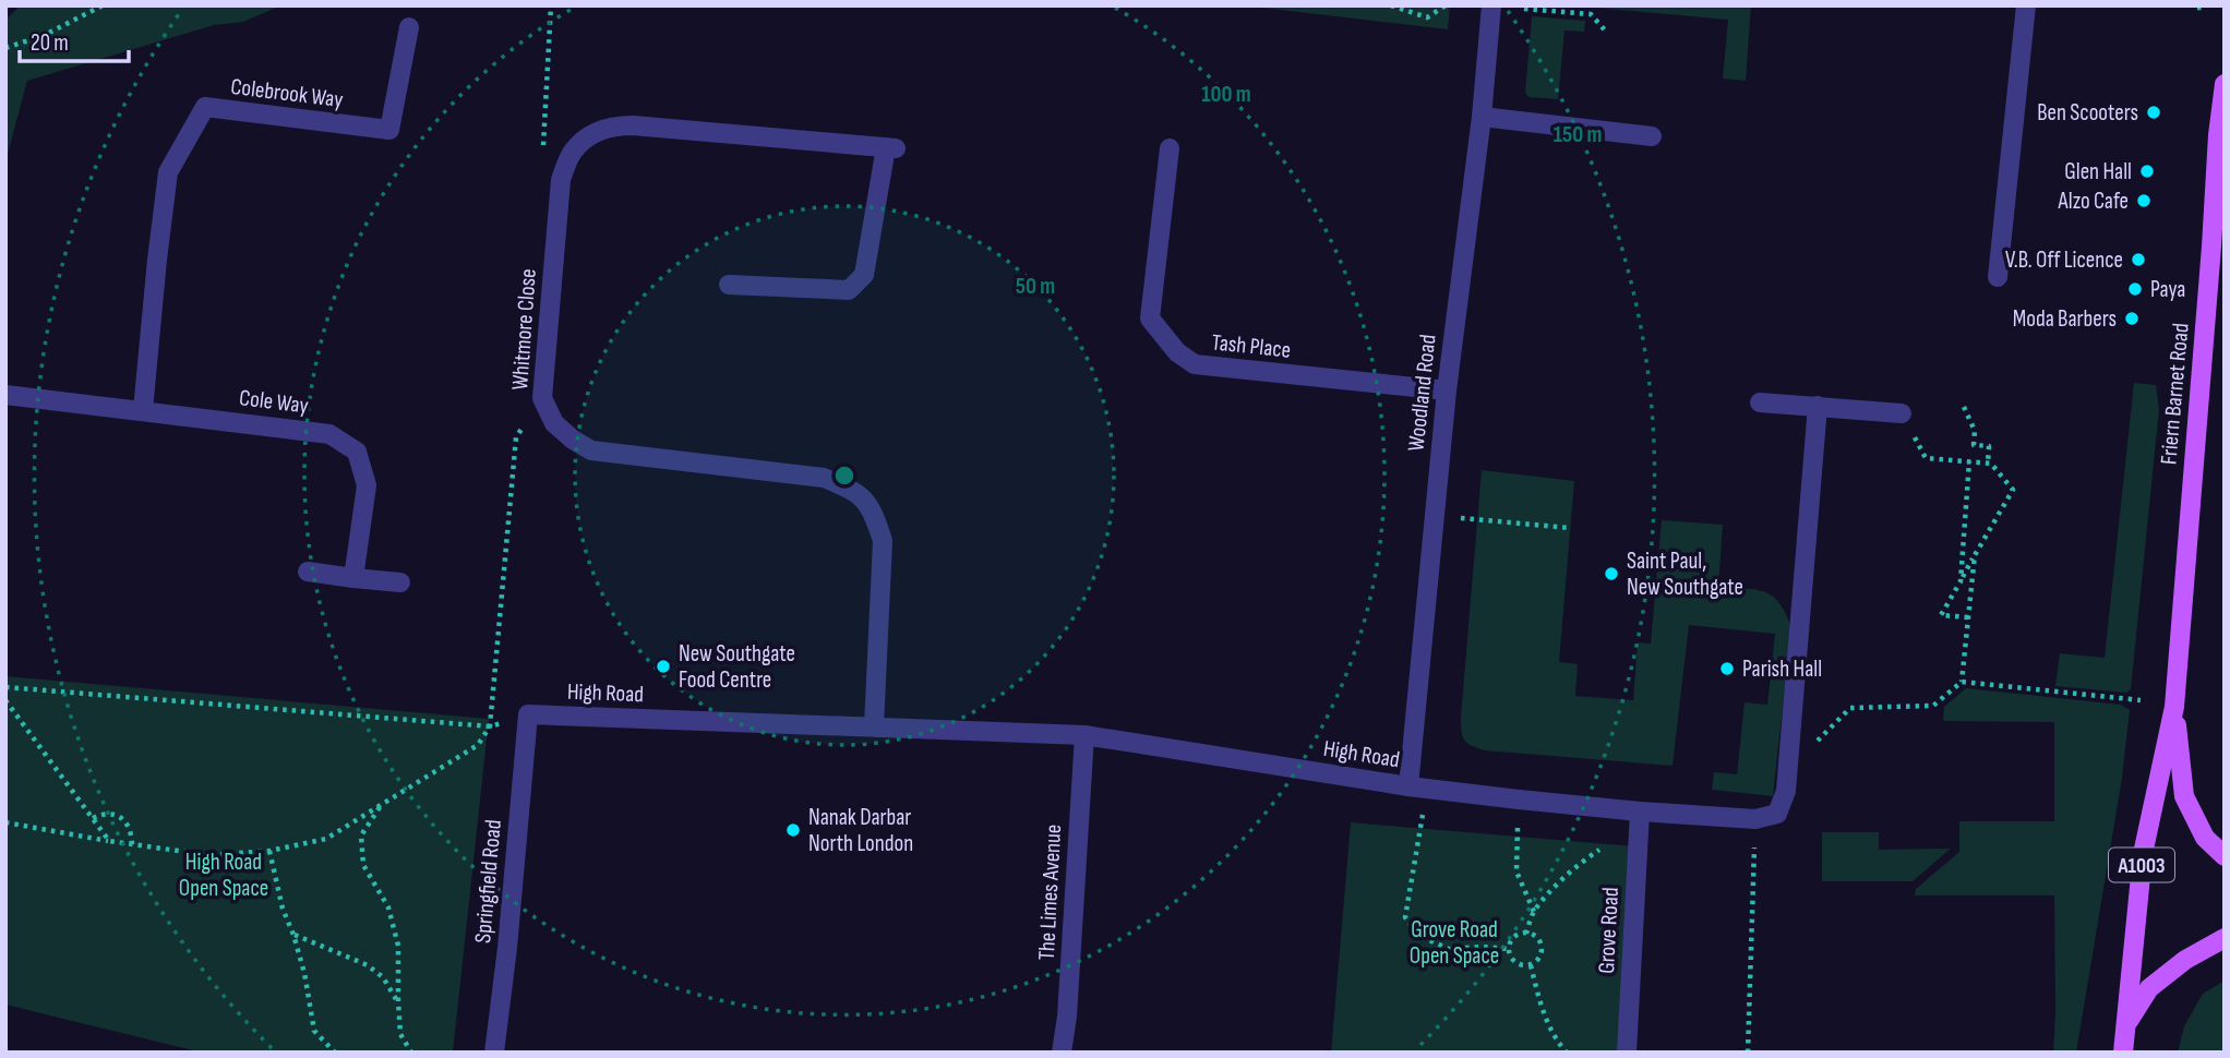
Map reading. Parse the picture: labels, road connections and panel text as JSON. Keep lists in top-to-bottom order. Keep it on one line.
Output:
{"streets":{"main road":["Friern Barnet Road","A1003"],"street":["Colebrook Way","Whitmore Close","Tash Place","Woodland Road","Cole Way","High Road","Springfield Road","The Limes Avenue","Grove Road"]},"crossings":[["Colebrook Way","Cole Way"],["Whitmore Close","High Road"],["Tash Place","Woodland Road"],["Woodland Road","High Road"],["Friern Barnet Road","A1003"],["High Road","Springfield Road"],["High Road","The Limes Avenue"],["High Road","Grove Road"]],"parks":["High Road Open Space","Grove Road Open Space"],"places":["Ben Scooters","Glen Hall","Alzo Cafe","V.B. Off Licence","Paya","Moda Barbers","Saint Paul, New Southgate","New Southgate Food Centre","Parish Hall","Nanak Darbar North London"],"scale_bar":"20 m","rings":["100 m","150 m","50 m"]}
